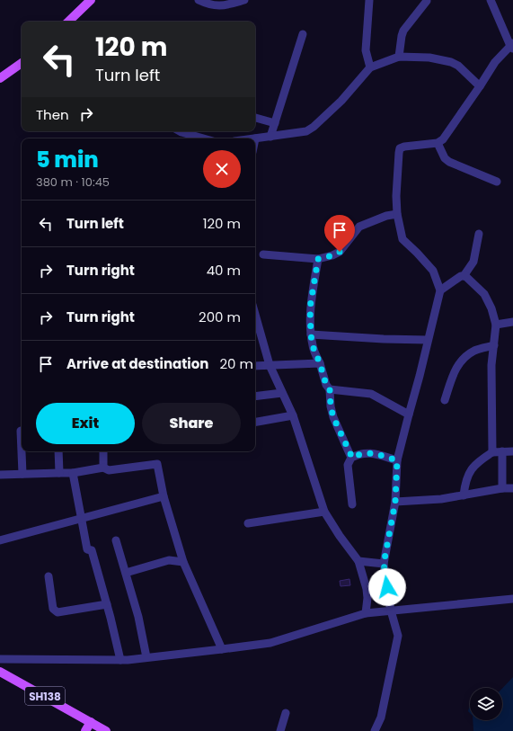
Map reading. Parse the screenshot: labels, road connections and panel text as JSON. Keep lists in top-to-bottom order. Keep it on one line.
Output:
{"streets":{"main road":["SH138"]},"page":{"turn":["120 m","Turn left"],"then":"Then","heading":["5 min","380 m · 10:45"],"list":[{"name":"Turn left","value":"120 m"},{"name":"Turn right","value":"40 m"},{"name":"Turn right","value":"200 m"},{"name":"Arrive at destination","value":"20 m"}],"buttons":["Exit","Share"]}}
